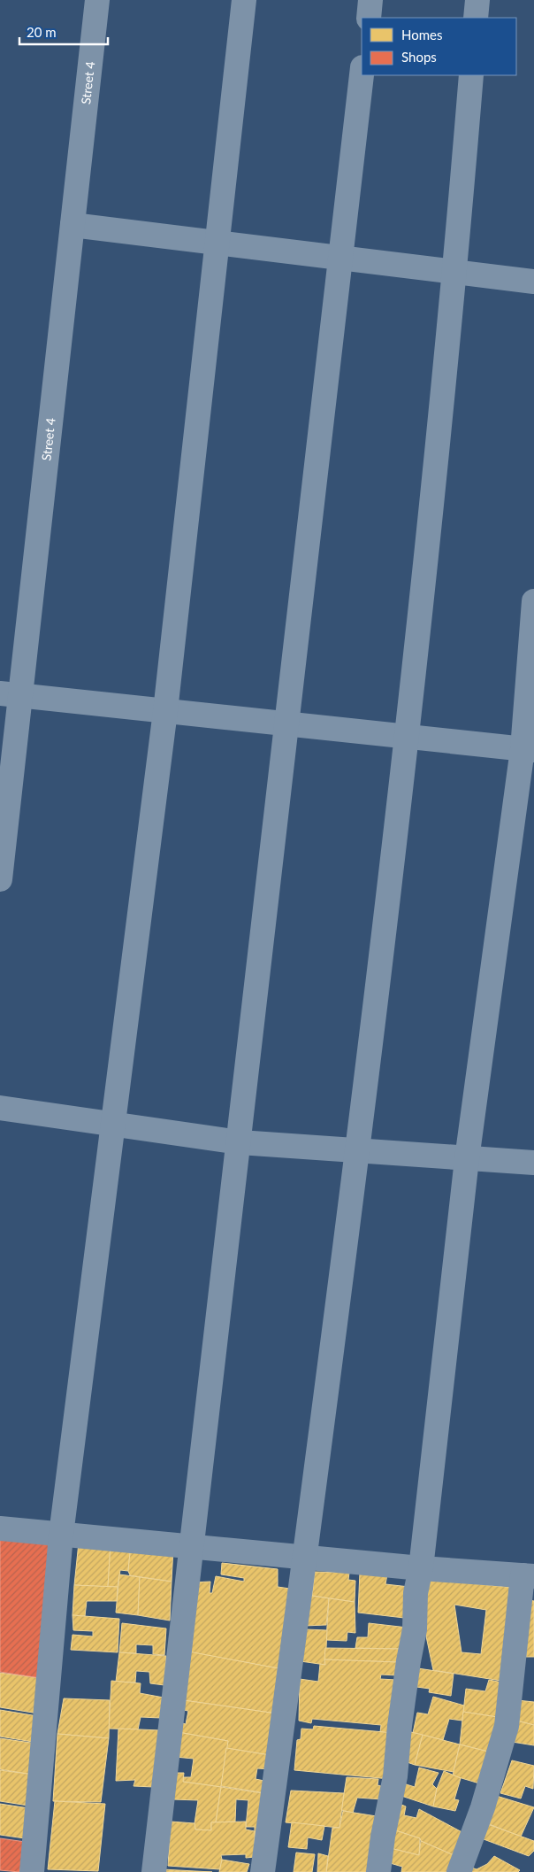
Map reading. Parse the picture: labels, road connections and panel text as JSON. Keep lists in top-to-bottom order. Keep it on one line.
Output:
{"streets":{"street":["Street 4"]},"legend":["Homes","Shops"],"scale_bar":"20 m"}
